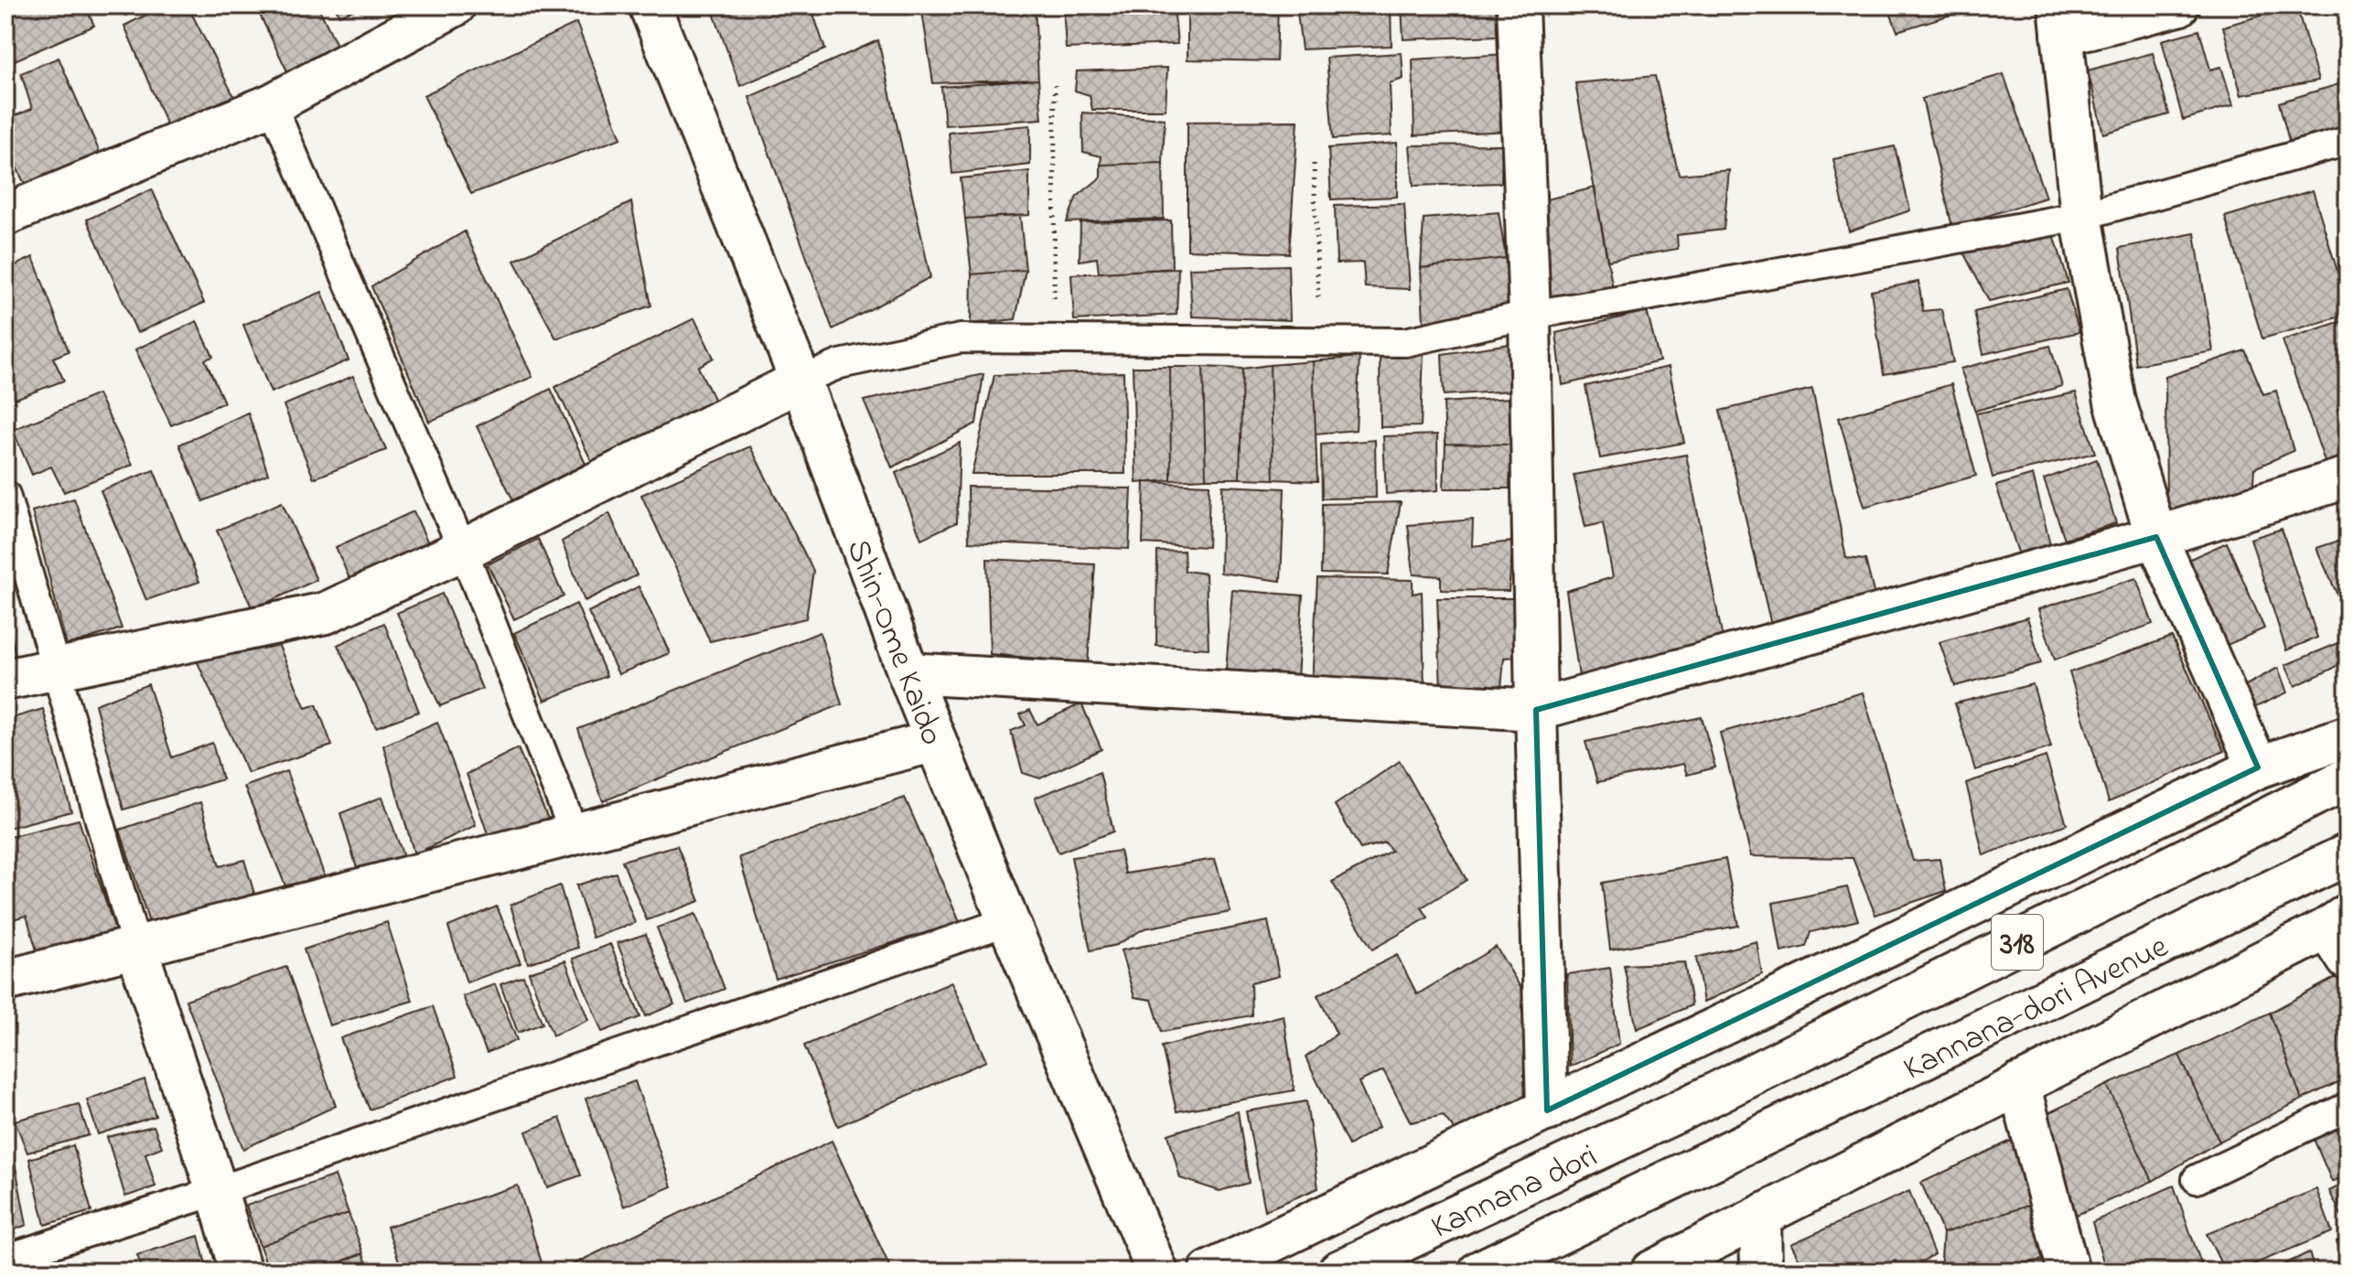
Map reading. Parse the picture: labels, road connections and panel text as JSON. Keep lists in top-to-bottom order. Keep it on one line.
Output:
{"streets":{"street":["Shin-Ome Kaido","318","Kannana-dori Avenue","Kannana dori"]},"crossings":[["Kannana-dori Avenue","Kannana dori"]]}
